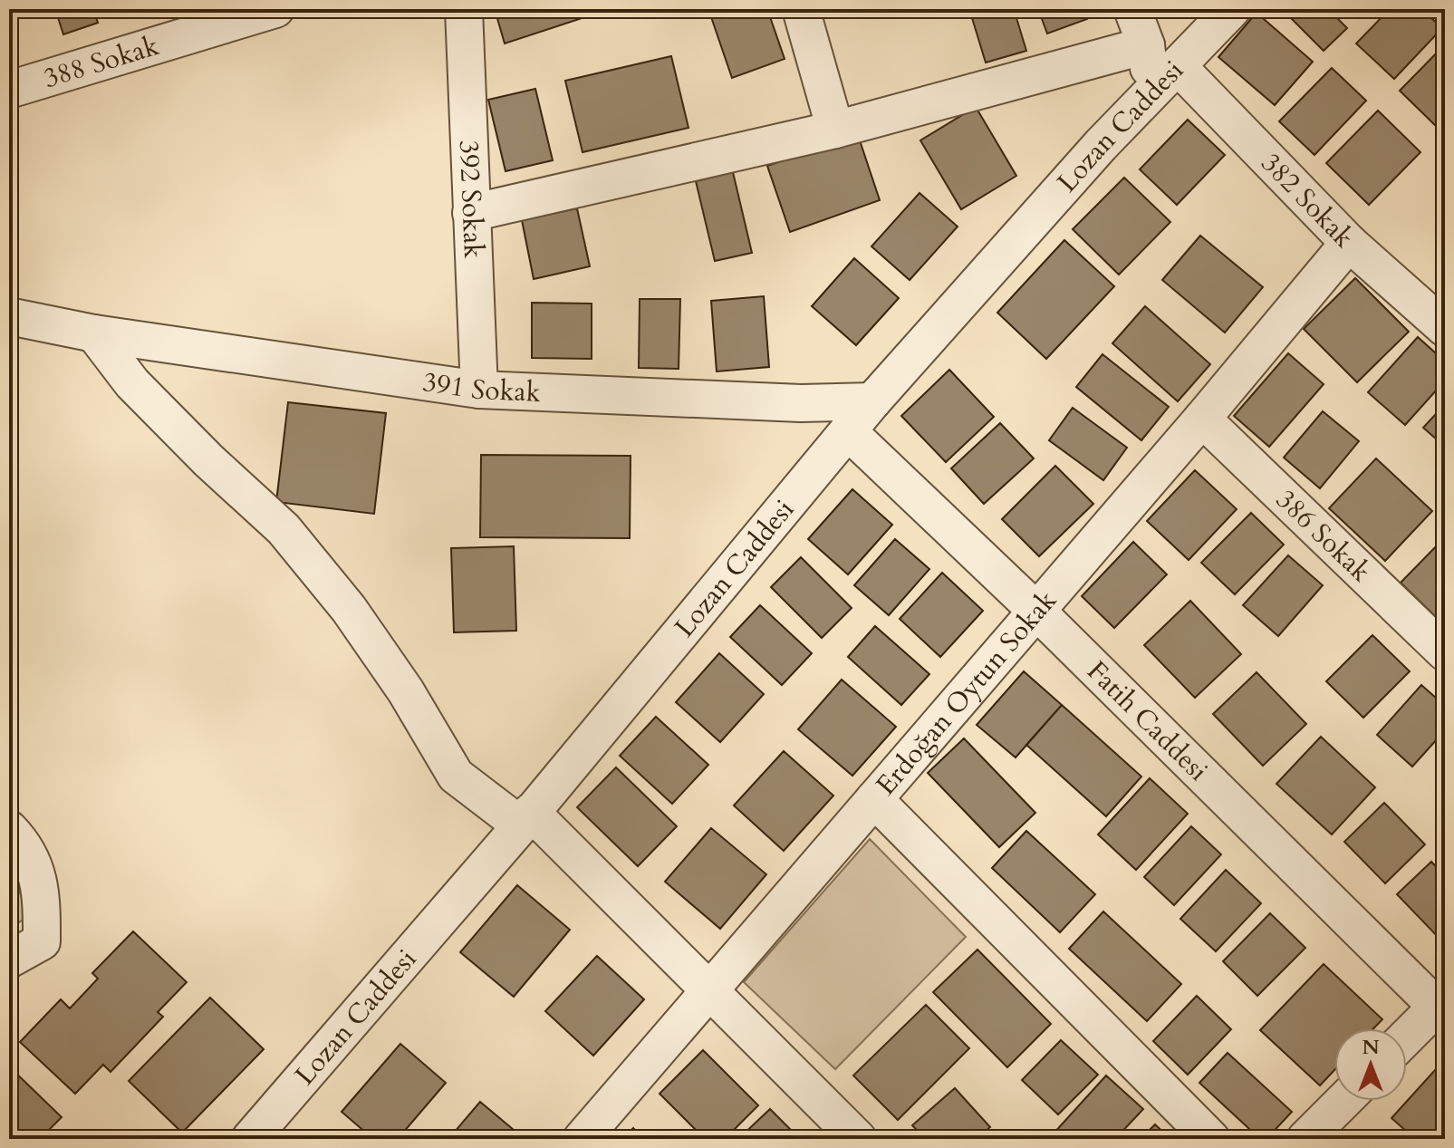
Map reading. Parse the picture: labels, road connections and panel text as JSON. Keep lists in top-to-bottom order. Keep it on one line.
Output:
{"streets":{"street":["388 Sokak","Lozan Caddesi","392 Sokak","382 Sokak","391 Sokak","386 Sokak","Erdoğan Oytun Sokak","Fatih Caddesi"]},"crossings":[["Lozan Caddesi","382 Sokak"],["Lozan Caddesi","391 Sokak"],["Lozan Caddesi","Fatih Caddesi"],["392 Sokak","391 Sokak"],["382 Sokak","Erdoğan Oytun Sokak"],["386 Sokak","Erdoğan Oytun Sokak"],["Erdoğan Oytun Sokak","Fatih Caddesi"]],"north":"top"}
